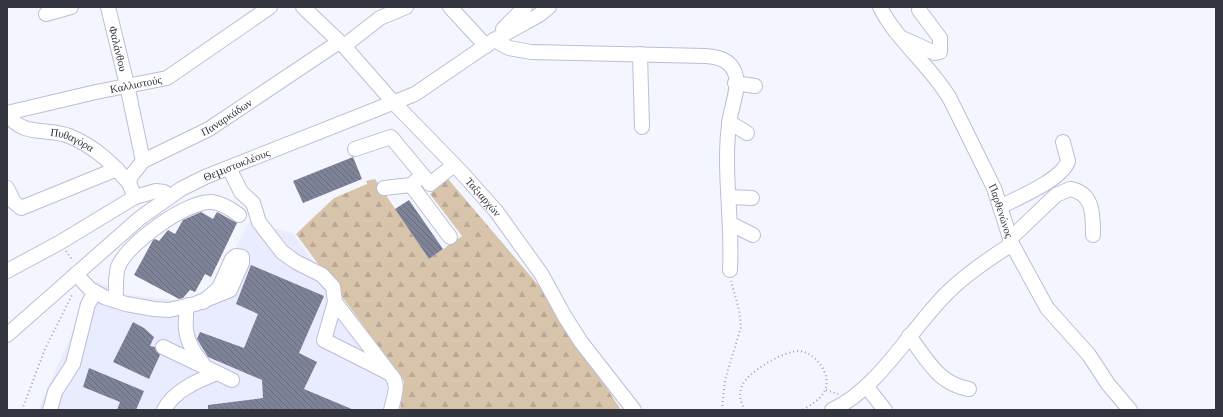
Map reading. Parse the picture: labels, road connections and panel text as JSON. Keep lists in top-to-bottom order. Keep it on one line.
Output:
{"streets":{"street":["Φαλάνθου","Καλλιστούς","Παναρκάδων","Πυθαγόρα","Θεμιστοκλέους","Ταξιαρχών","Παρθενώνος"]},"crossings":[["Φαλάνθου","Καλλιστούς"],["Φαλάνθου","Παναρκάδων"],["Καλλιστούς","Πυθαγόρα"],["Παναρκάδων","Πυθαγόρα"],["Παναρκάδων","Ταξιαρχών"],["Θεμιστοκλέους","Ταξιαρχών"]]}
